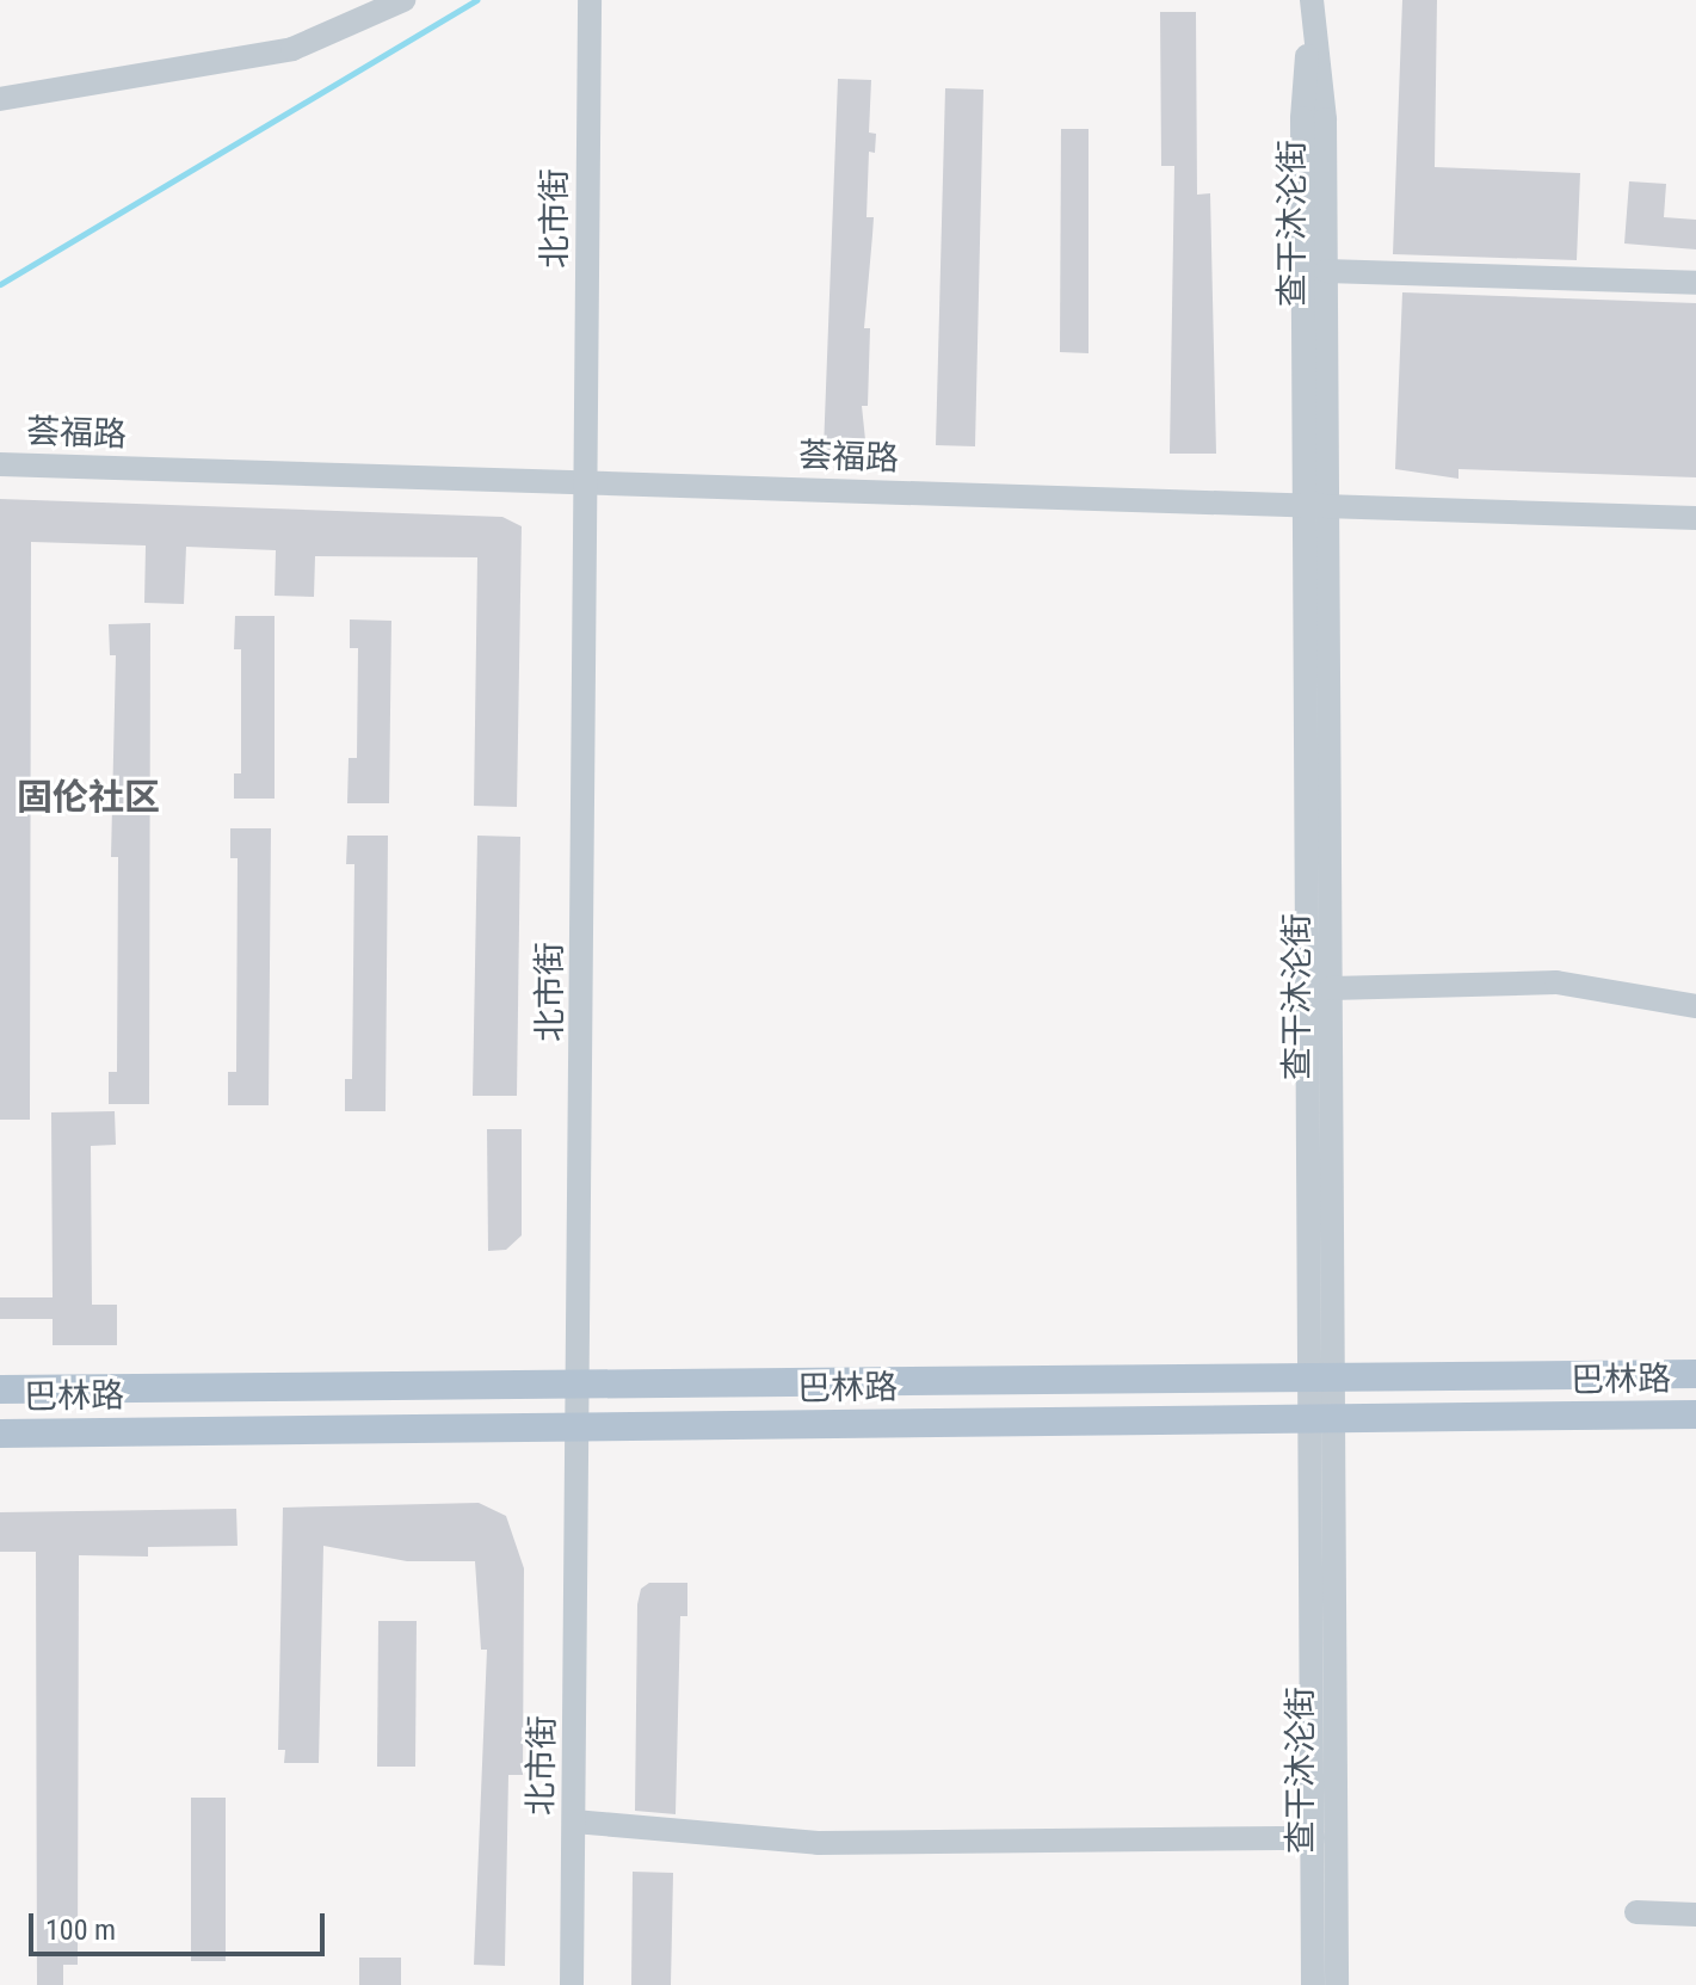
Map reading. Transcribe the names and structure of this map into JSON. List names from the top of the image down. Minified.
{"streets":{"main road":["巴林路"],"street":["北市街","查干沐沦街","荟福路"]},"crossings":[["北市街","荟福路"],["北市街","巴林路"],["查干沐沦街","荟福路"],["查干沐沦街","巴林路"]],"districts":["固伦社区"],"scale_bar":"100 m"}
